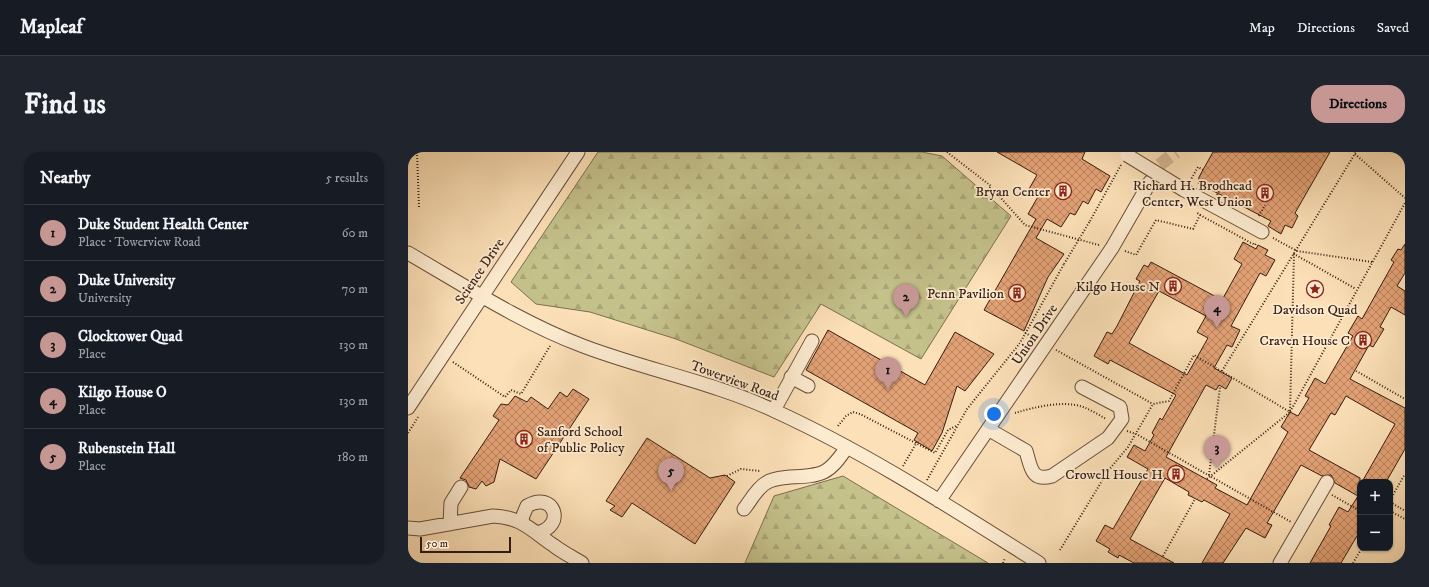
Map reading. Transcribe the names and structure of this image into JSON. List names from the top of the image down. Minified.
{"streets":{"street":["Science Drive","Union Drive","Towerview Road"]},"crossings":[["Science Drive","Towerview Road"],["Union Drive","Towerview Road"]],"places":{"building":["Bryan Center","Richard H. Brodhead Center, West Union","Kilgo House N","Penn Pavilion","Craven House C","Sanford School of Public Policy","Crowell House H"],"place":["Davidson Quad"]},"scale_bar":"50 m","page":{"header":"Mapleaf","nav":["Map","Directions","Saved"],"buttons":"Directions","title":"Find us","heading":["Nearby","5 results"],"list":[{"mark":"1","name":"Duke Student Health Center","note":"Place · Towerview Road","value":"60 m"},{"mark":"2","name":"Duke University","note":"University","value":"70 m"},{"mark":"3","name":"Clocktower Quad","note":"Place","value":"130 m"},{"mark":"4","name":"Kilgo House O","note":"Place","value":"130 m"},{"mark":"5","name":"Rubenstein Hall","note":"Place","value":"180 m"}],"pins":["2","4","1","3","5"],"map_buttons":["+","−"],"scale":"50 m"}}
